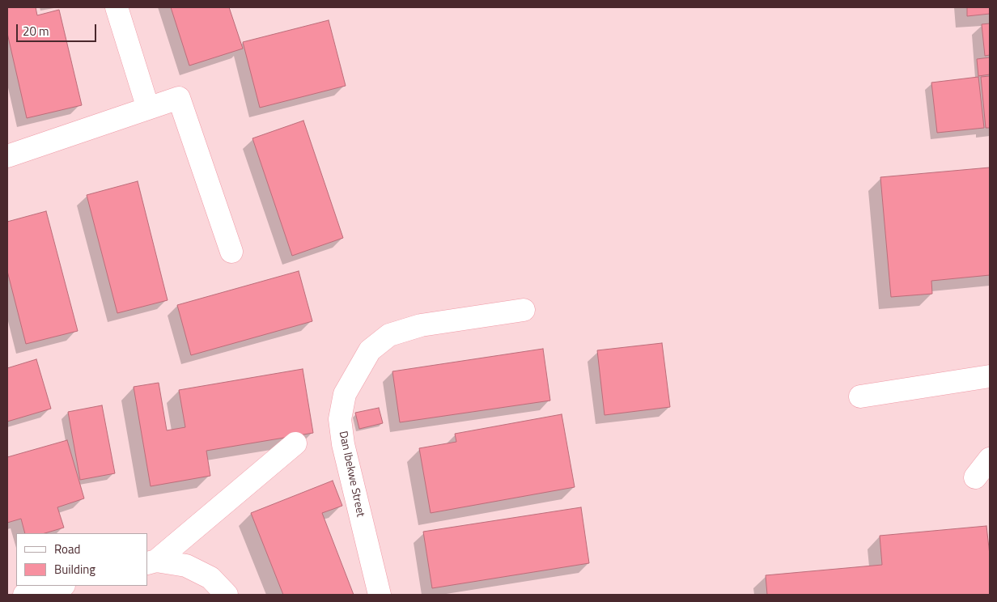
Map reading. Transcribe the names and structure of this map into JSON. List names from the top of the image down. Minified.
{"streets":{"street":["Dan Ibekwe Street"]},"legend":["Road","Building"],"scale_bar":"20 m"}
